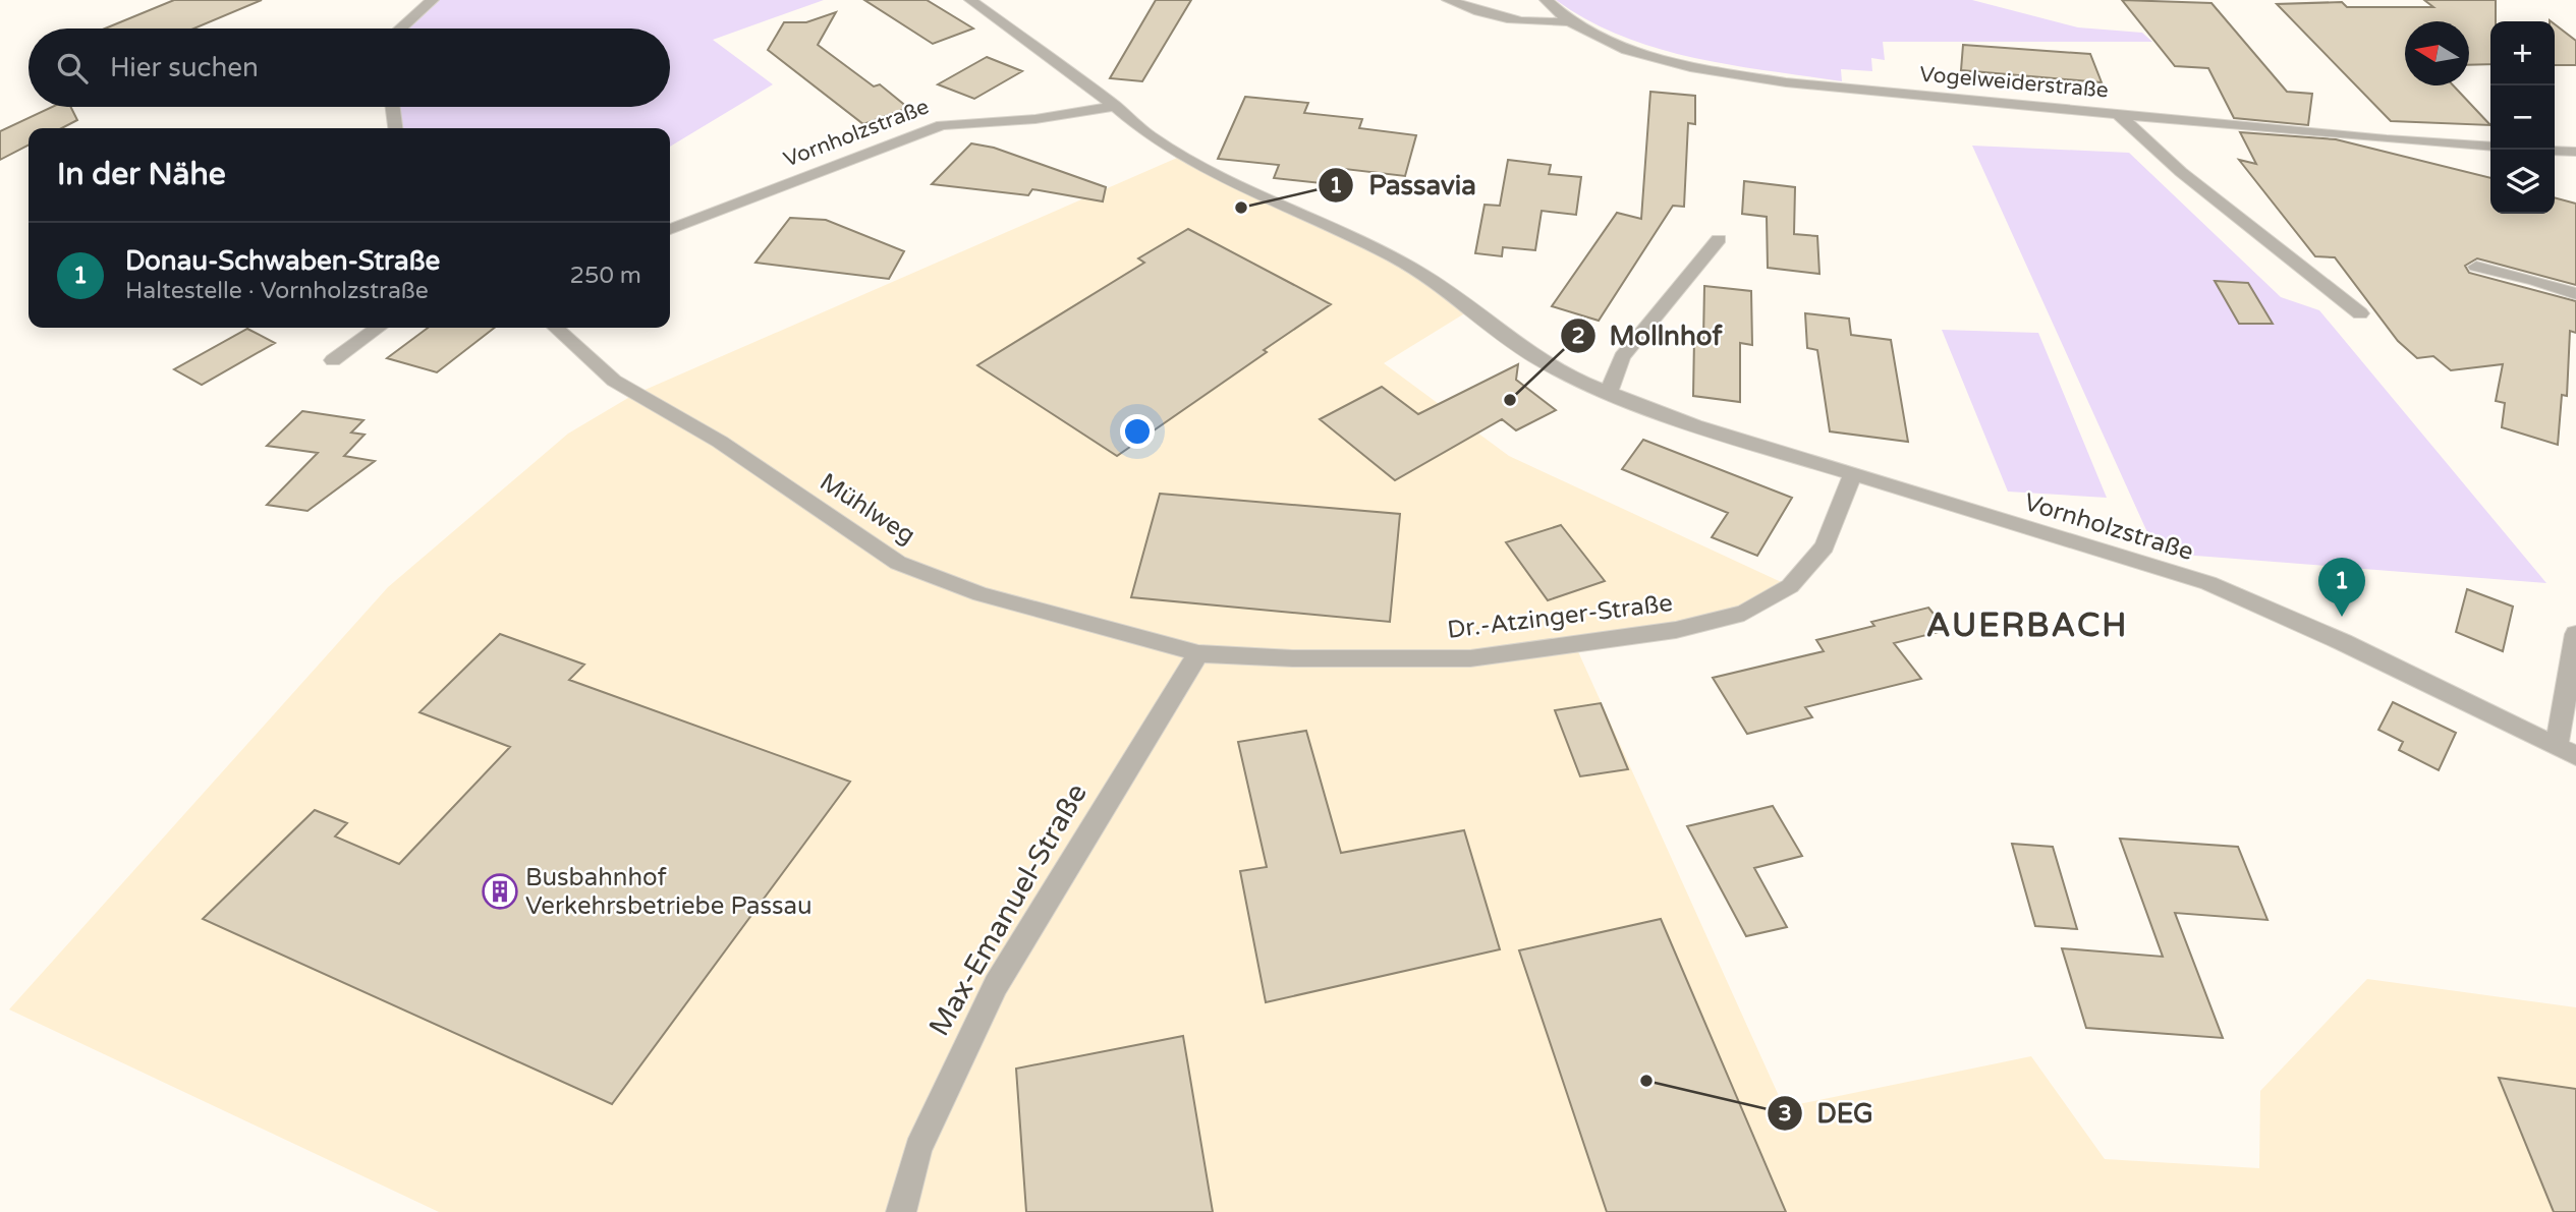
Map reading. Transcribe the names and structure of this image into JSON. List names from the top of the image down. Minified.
{"streets":{"street":["Vogelweiderstraße","Vornholzstraße","Mühlweg","Dr.-Atzinger-Straße","Max-Emanuel-Straße"]},"crossings":[["Vornholzstraße","Dr.-Atzinger-Straße"],["Mühlweg","Dr.-Atzinger-Straße"],["Mühlweg","Max-Emanuel-Straße"],["Dr.-Atzinger-Straße","Max-Emanuel-Straße"]],"districts":["AUERBACH"],"places":{"other":["Passavia","Mollnhof","DEG"],"building":["Busbahnhof Verkehrsbetriebe Passau"]},"north":"left","page":{"map_buttons":["+","−"],"search":"Hier suchen","heading":"In der Nähe","list":[{"mark":"1","name":"Donau-Schwaben-Straße","note":"Haltestelle · Vornholzstraße","value":"250 m"}],"pins":"1"}}
